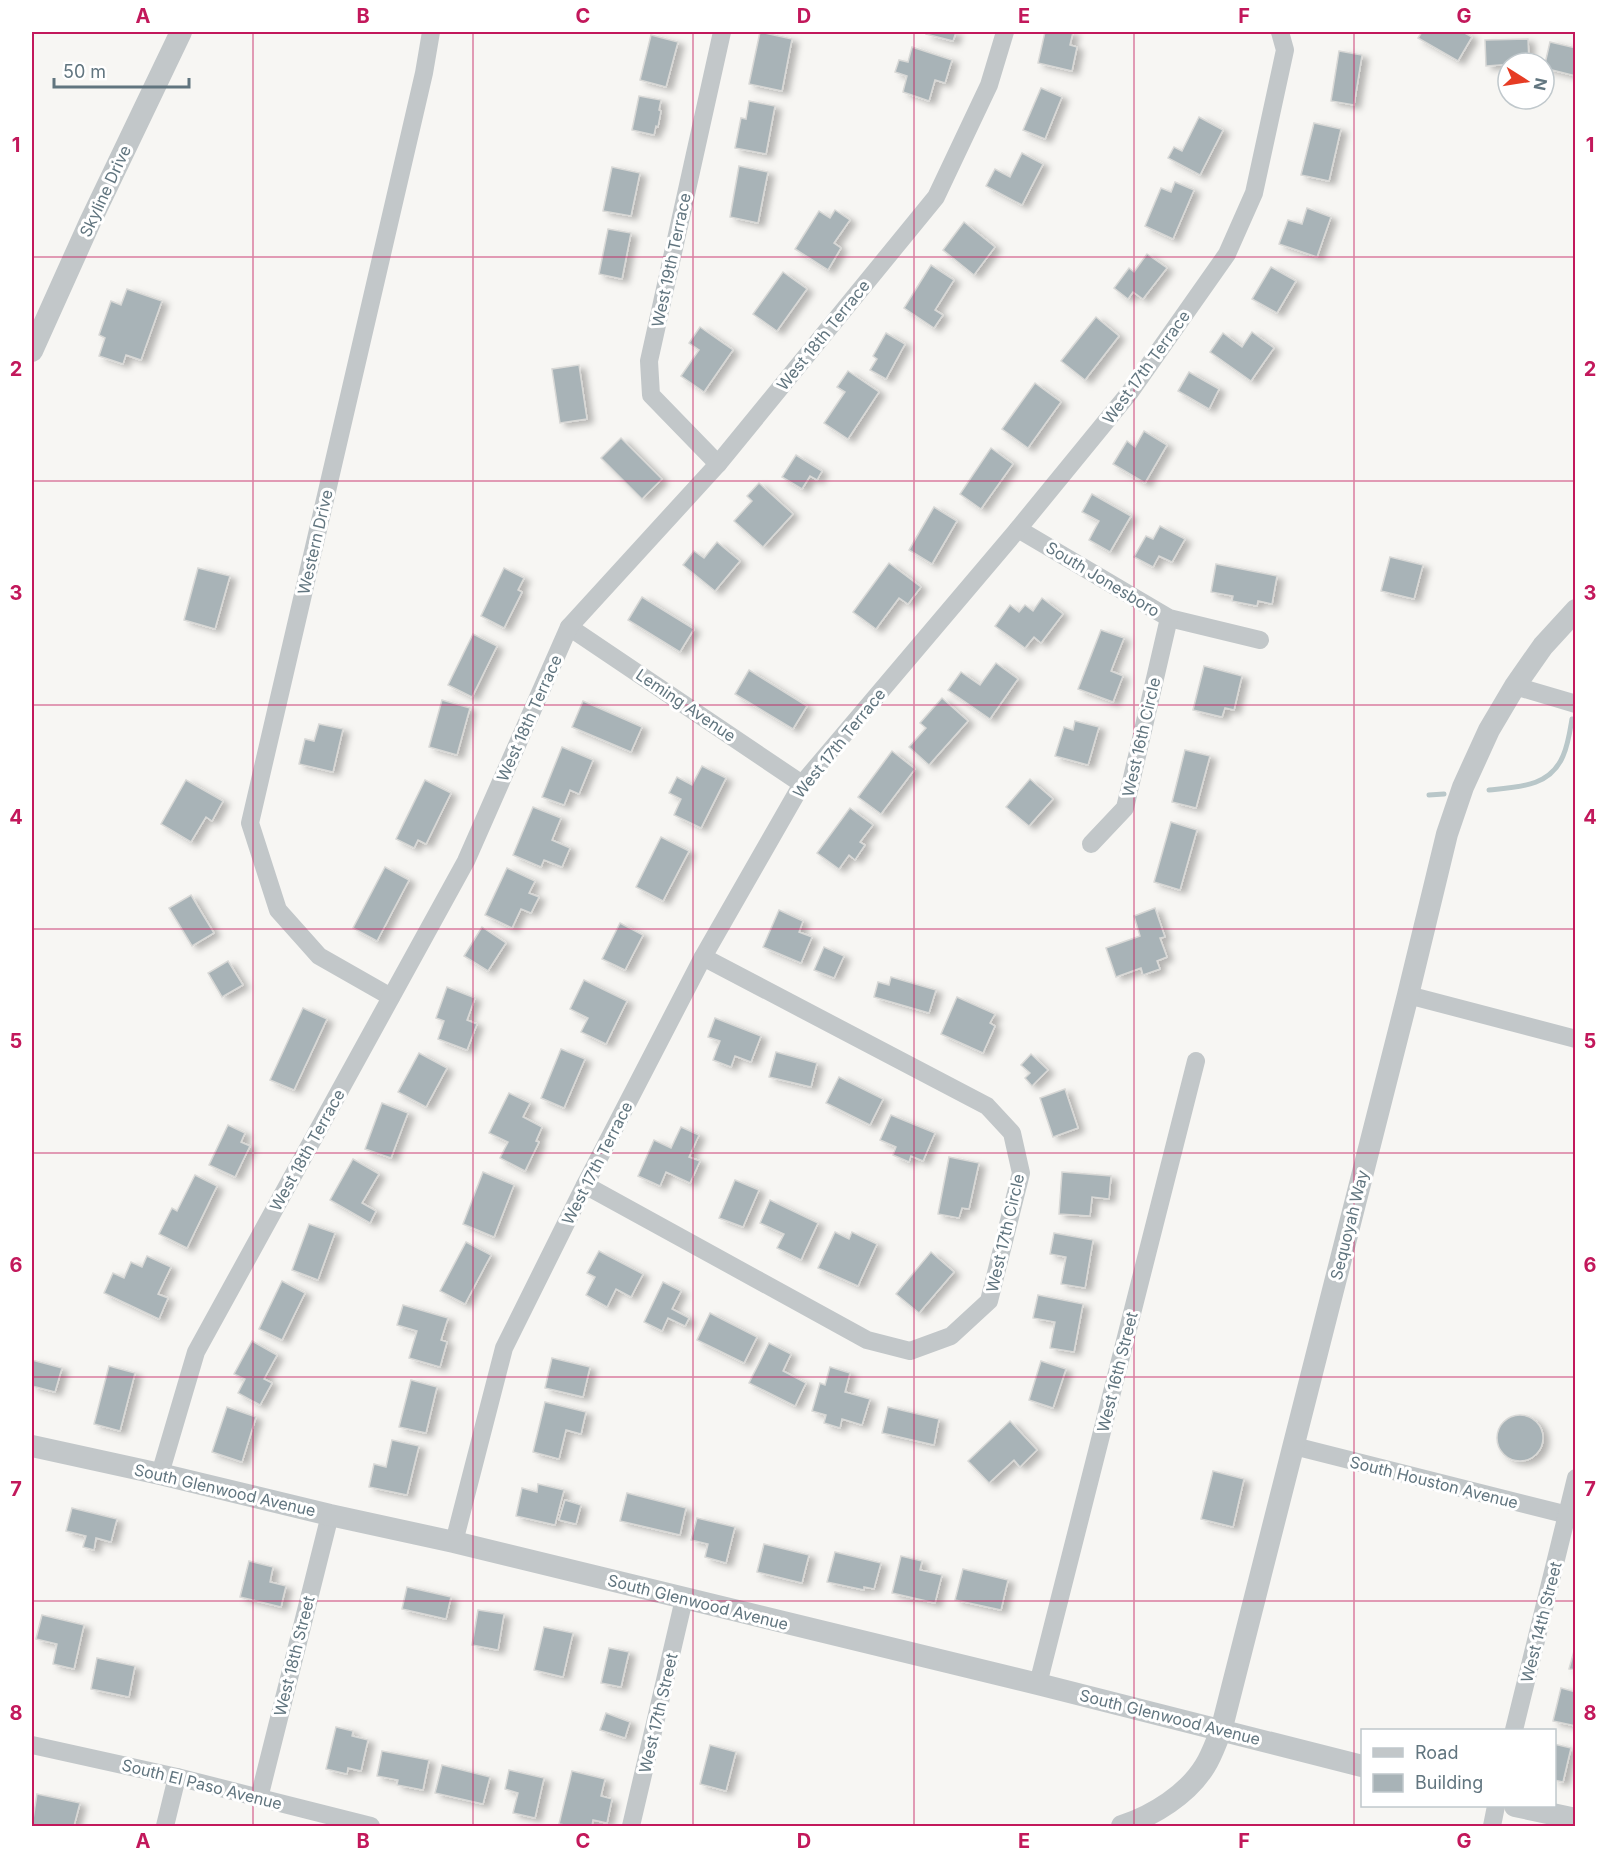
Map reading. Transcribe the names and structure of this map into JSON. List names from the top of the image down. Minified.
{"streets":{"street":["Skyline Drive","West 19th Terrace","West 18th Terrace","West 17th Terrace","Western Drive","South Jonesboro","Leming Avenue","West 16th Circle","Sequoyah Way","West 17th Circle","West 16th Street","South Houston Avenue","South Glenwood Avenue","West 14th Street","West 18th Street","West 17th Street","South El Paso Avenue"]},"crossings":[["West 19th Terrace","West 18th Terrace"],["West 18th Terrace","Western Drive"],["West 18th Terrace","Leming Avenue"],["West 18th Terrace","South Glenwood Avenue"],["West 17th Terrace","South Jonesboro"],["West 17th Terrace","Leming Avenue"],["West 17th Terrace","West 17th Circle"],["West 17th Terrace","South Glenwood Avenue"],["South Jonesboro","West 16th Circle"],["Sequoyah Way","South Houston Avenue"],["Sequoyah Way","South Glenwood Avenue"],["West 16th Street","South Glenwood Avenue"],["South Houston Avenue","West 14th Street"],["South Glenwood Avenue","West 18th Street"],["South Glenwood Avenue","West 17th Street"],["West 18th Street","South El Paso Avenue"]],"legend":["Road","Building"],"scale_bar":"50 m","north":"right","grid":{"columns":["A","B","C","D","E","F","G"],"rows":["1","2","3","4","5","6","7","8"]}}
